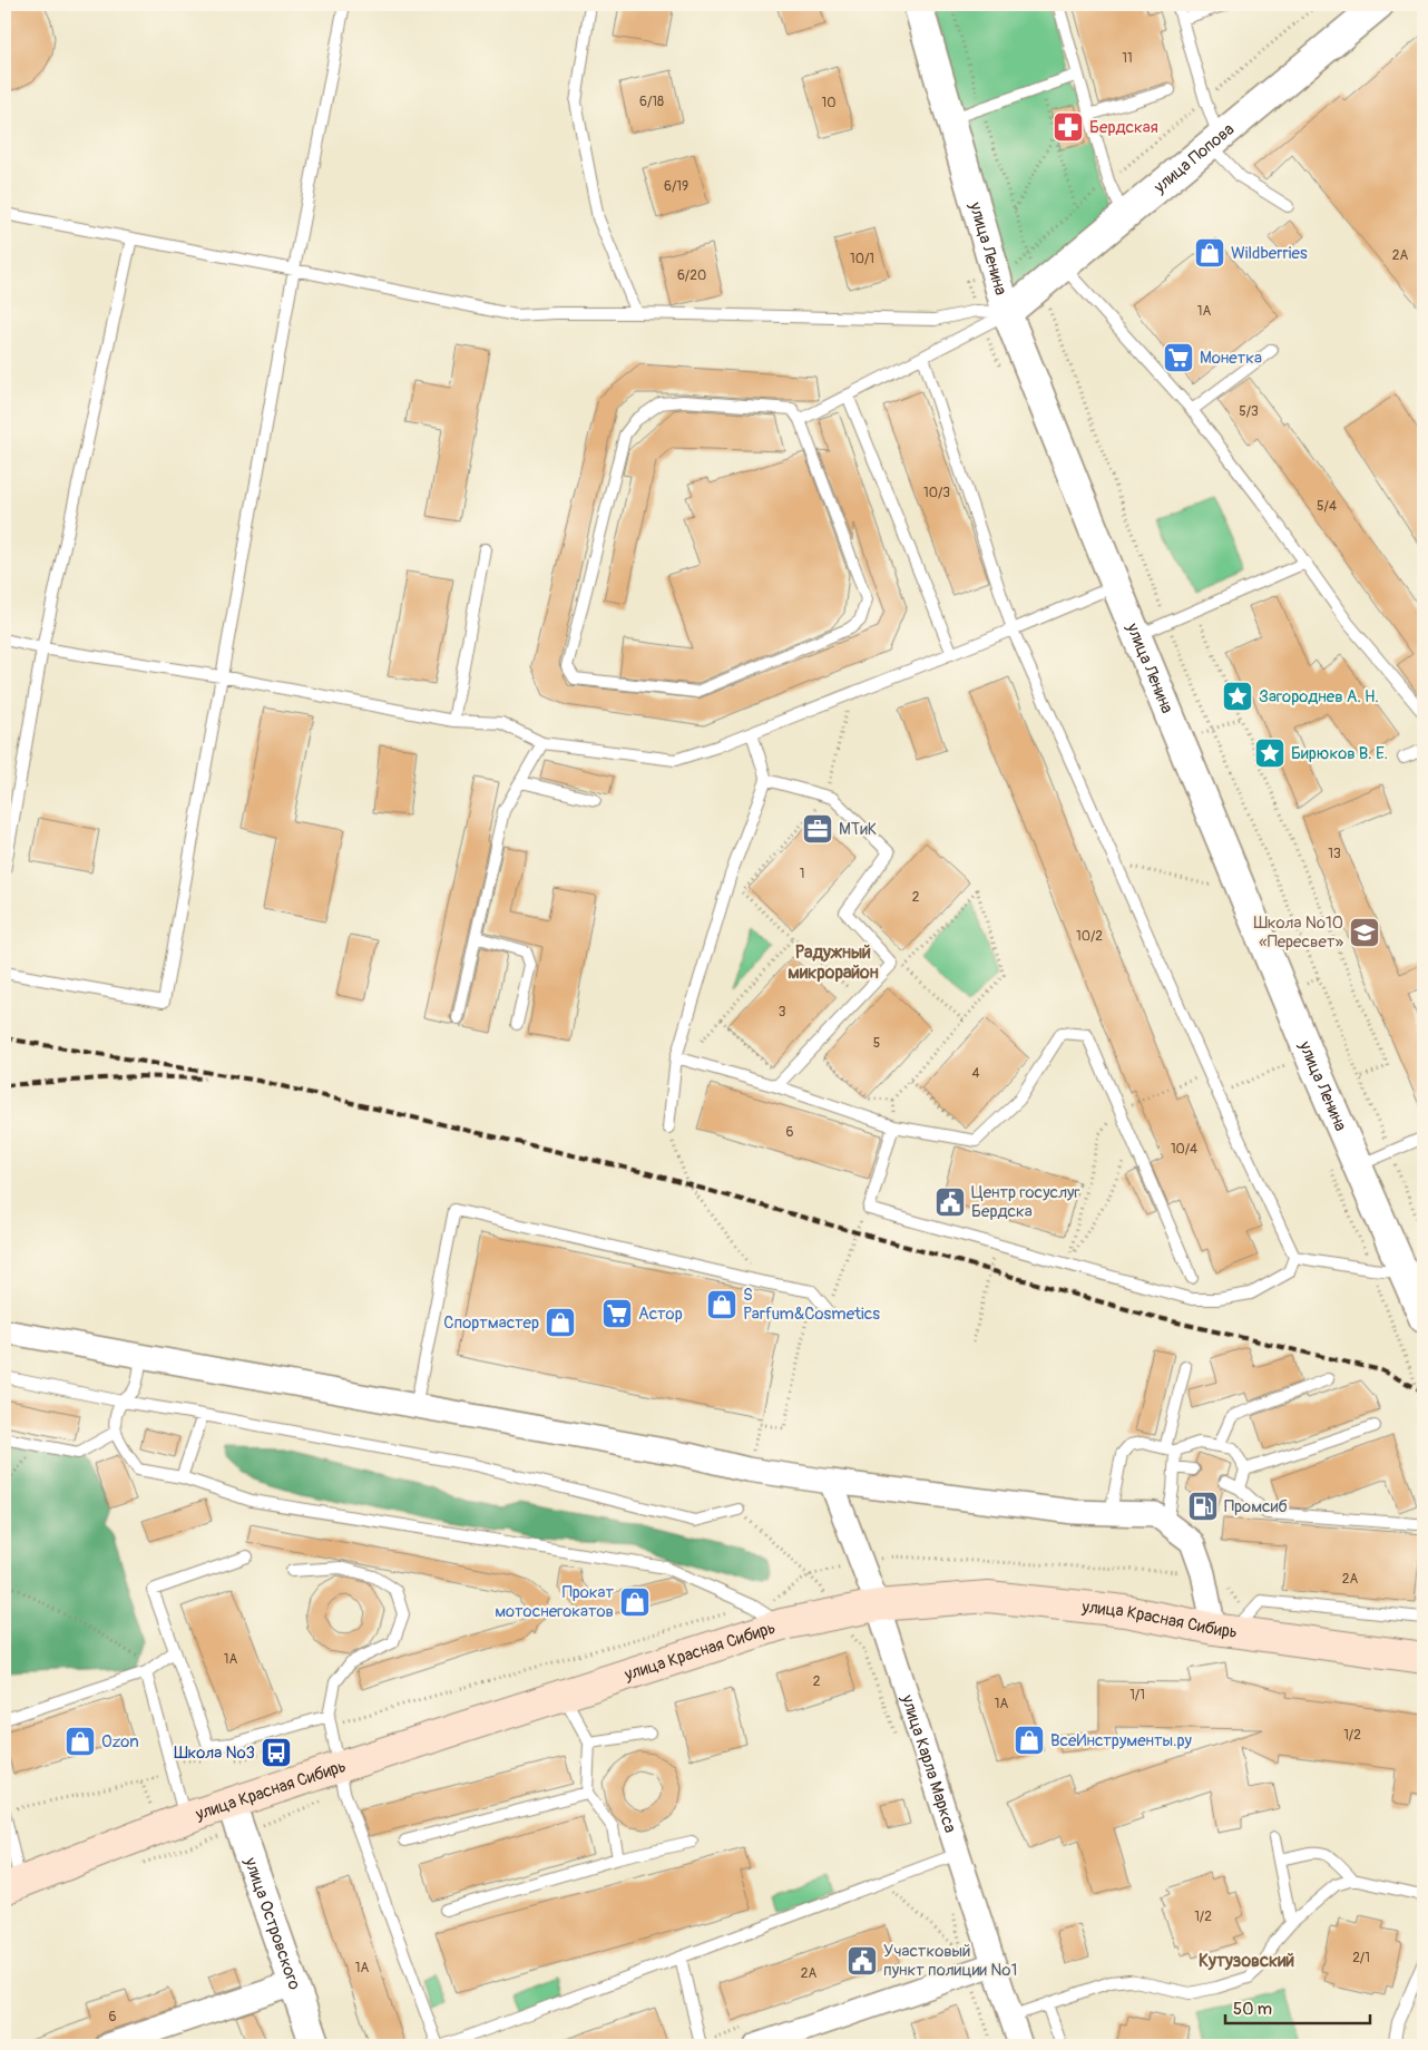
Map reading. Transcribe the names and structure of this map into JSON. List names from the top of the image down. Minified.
{"streets":{"main road":["улица Красная Сибирь"],"street":["улица Попова","улица Ленина","улица Карла Маркса","улица Островского"]},"crossings":[["улица Попова","улица Ленина"],["улица Красная Сибирь","улица Карла Маркса"],["улица Красная Сибирь","улица Островского"]],"districts":["Радужный микрорайон","Кутузовский"],"places":{"pharmacy":["Бердская"],"shop":["Wildberries","S Parfum&Cosmetics","Спортмастер","Прокат мотоснегокатов","ВсеИнструменты.ру","Ozon"],"supermarket":["Монетка","Астор"],"place":["Загороднев А. Н.","Бирюков В. Е."],"office":["МТиК"],"school or university":["Школа №10 «Пересвет»"],"public building":["Центр госуслуг Бердска","Участковый пункт полиции №1"],"fuel station":["Промсиб"],"bus stop":["Школа №3"]},"house_numbers":["11","6/18","10","6/19","2А","10/1","6/20","1А","5/3","10/3","5/4","13","1","2","10/2","3","5","4","6","10/4","2А","1А","2","1/1","1А","1/2","1/2","2/1","1А","2А","6"],"scale_bar":"50 m"}
